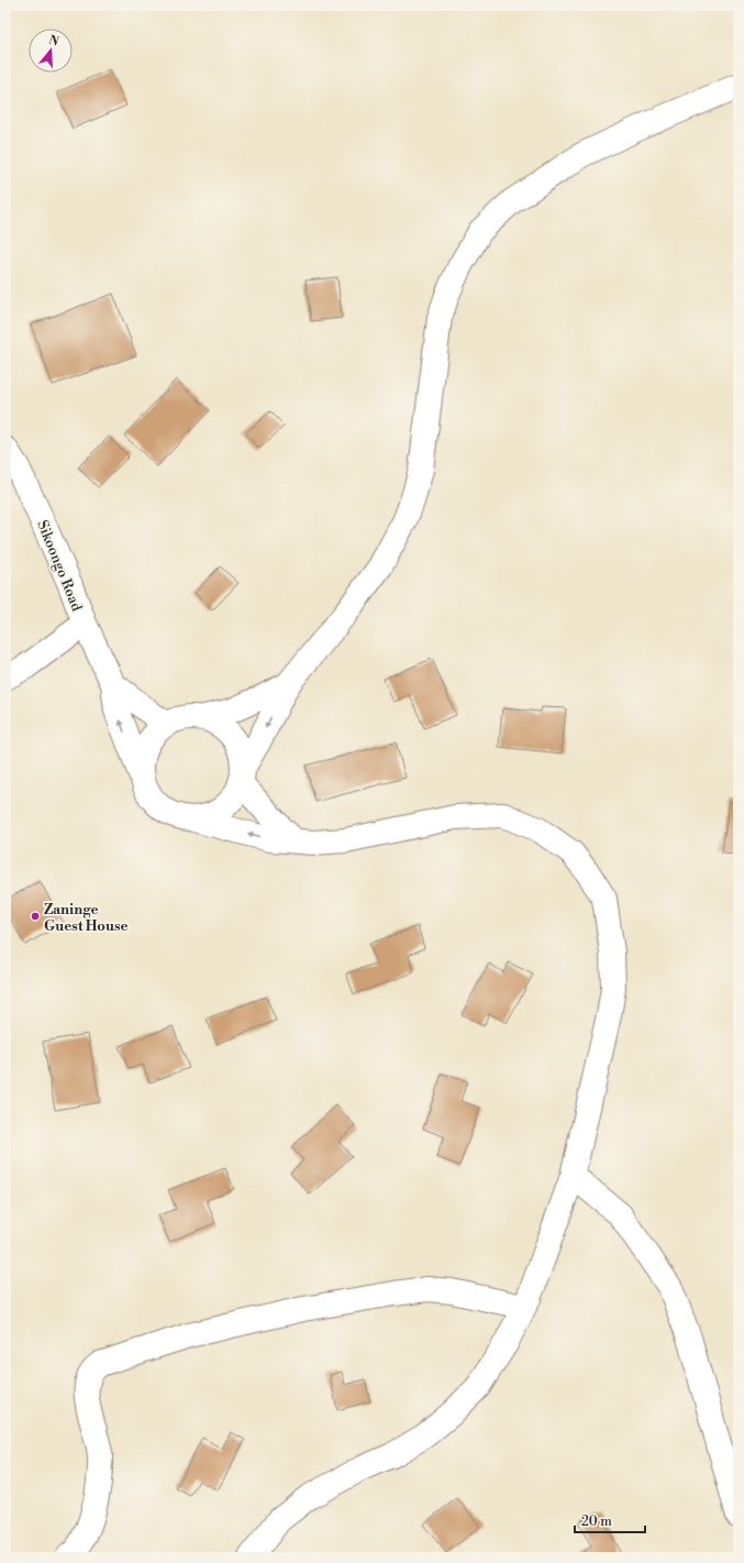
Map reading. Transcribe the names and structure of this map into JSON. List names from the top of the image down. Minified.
{"streets":{"street":["Sikoongo Road"]},"places":["Zaninge Guest House"],"scale_bar":"20 m","north":"top"}
